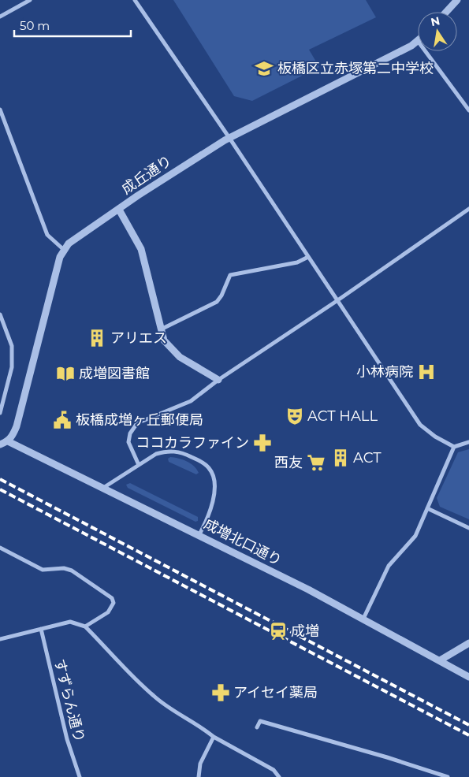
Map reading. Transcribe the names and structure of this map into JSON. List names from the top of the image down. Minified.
{"streets":{"street":["成丘通り","成増北口通り","すずらん通り"]},"places":{"school or university":["板橋区立赤塚第二中学校"],"building":["アリエス","ACT"],"hospital":["小林病院"],"library":["成増図書館"],"theatre":["ACT HALL"],"public building":["板橋成増ヶ丘郵便局"],"pharmacy":["ココカラファイン","アイセイ薬局"],"supermarket":["西友"],"station":["成増"]},"scale_bar":"50 m","north":"top"}
